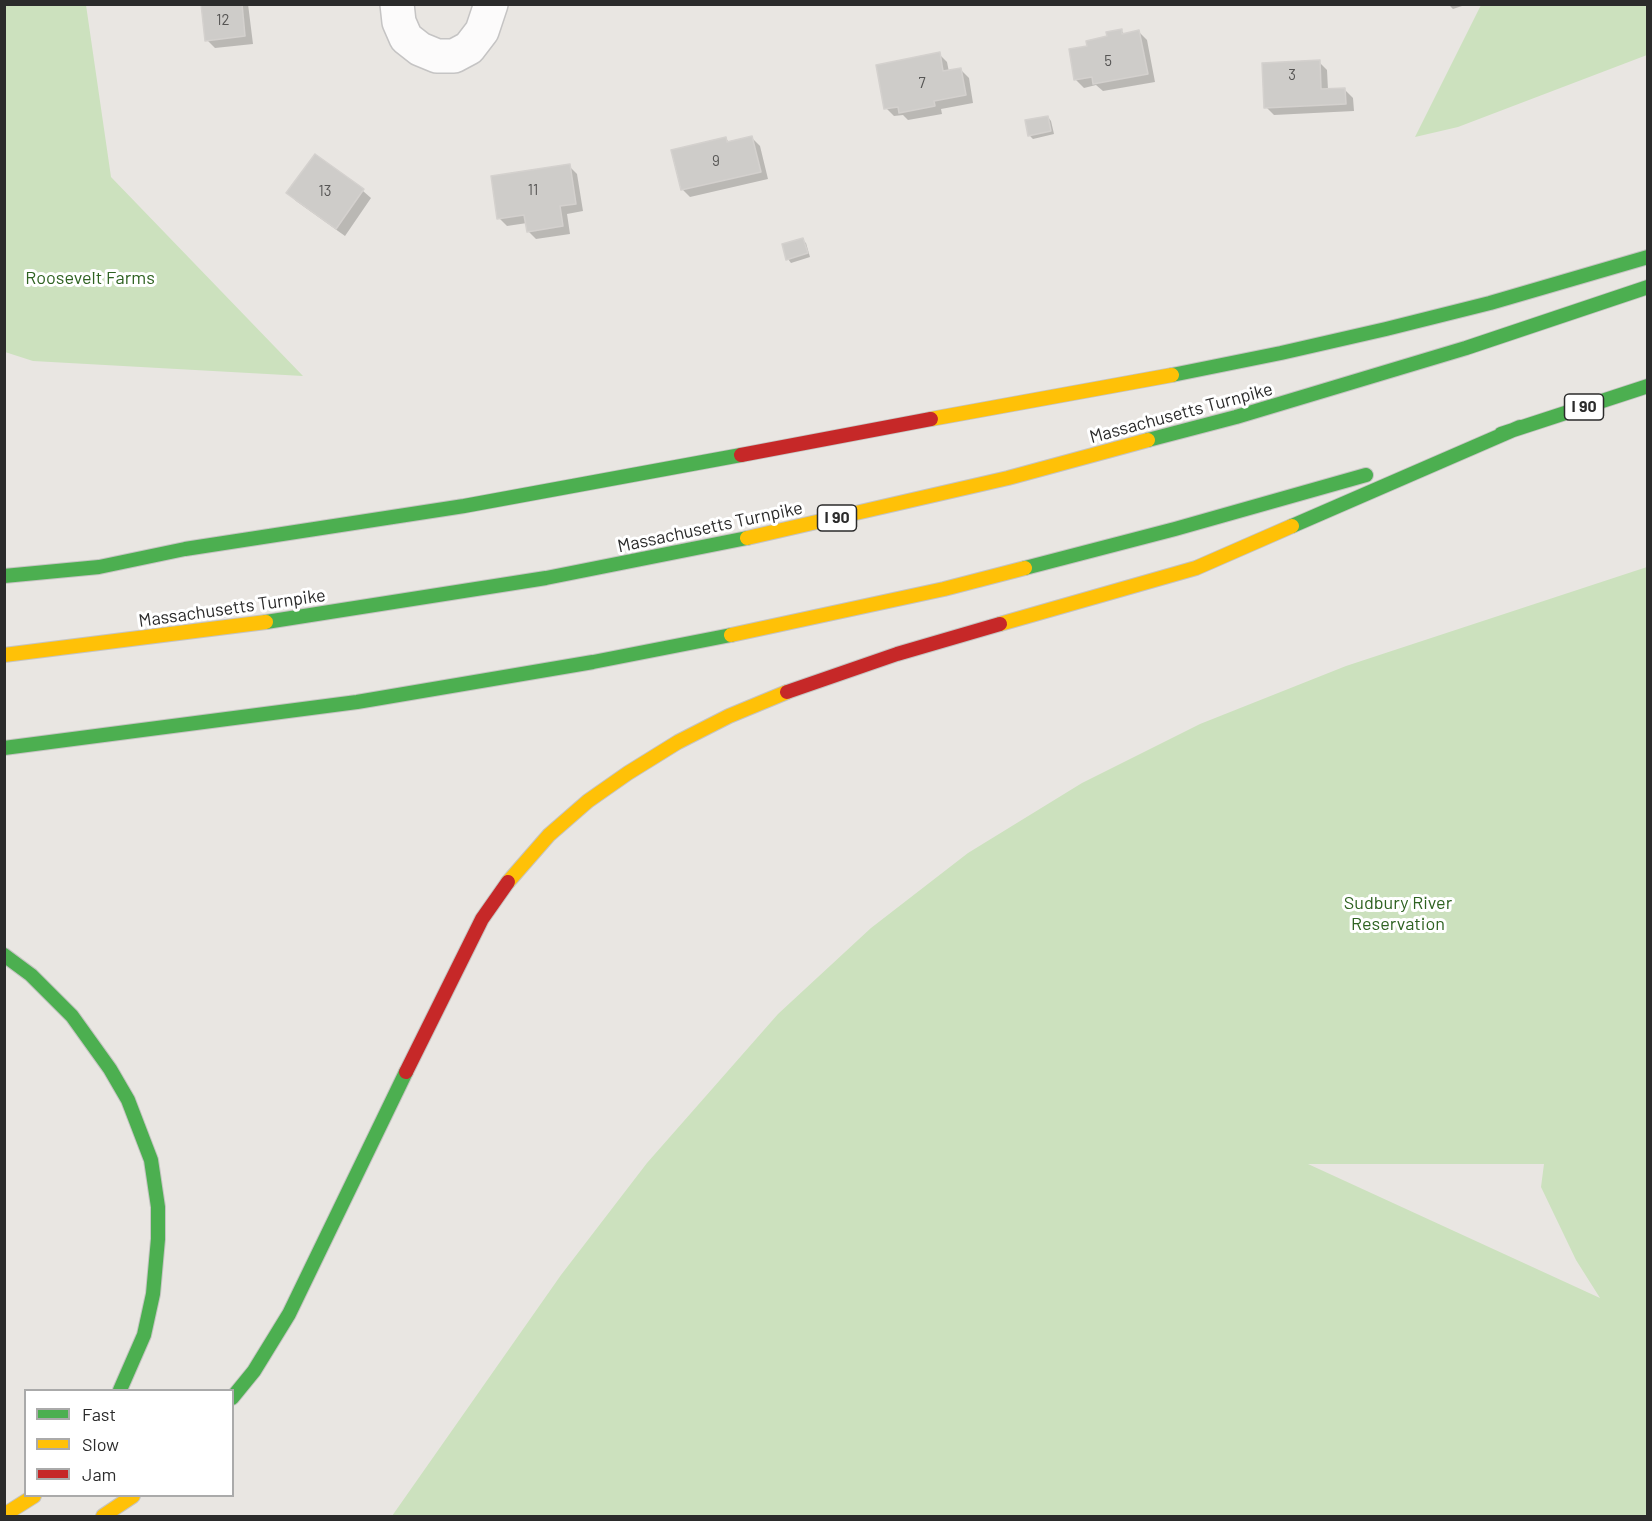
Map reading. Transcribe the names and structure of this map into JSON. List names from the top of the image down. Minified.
{"streets":{"highway":["I 90","Massachusetts Turnpike"]},"parks":["Roosevelt Farms","Sudbury River Reservation"],"house_numbers":["12","5","3","7","9","11","13"],"legend":["Fast","Slow","Jam"]}
